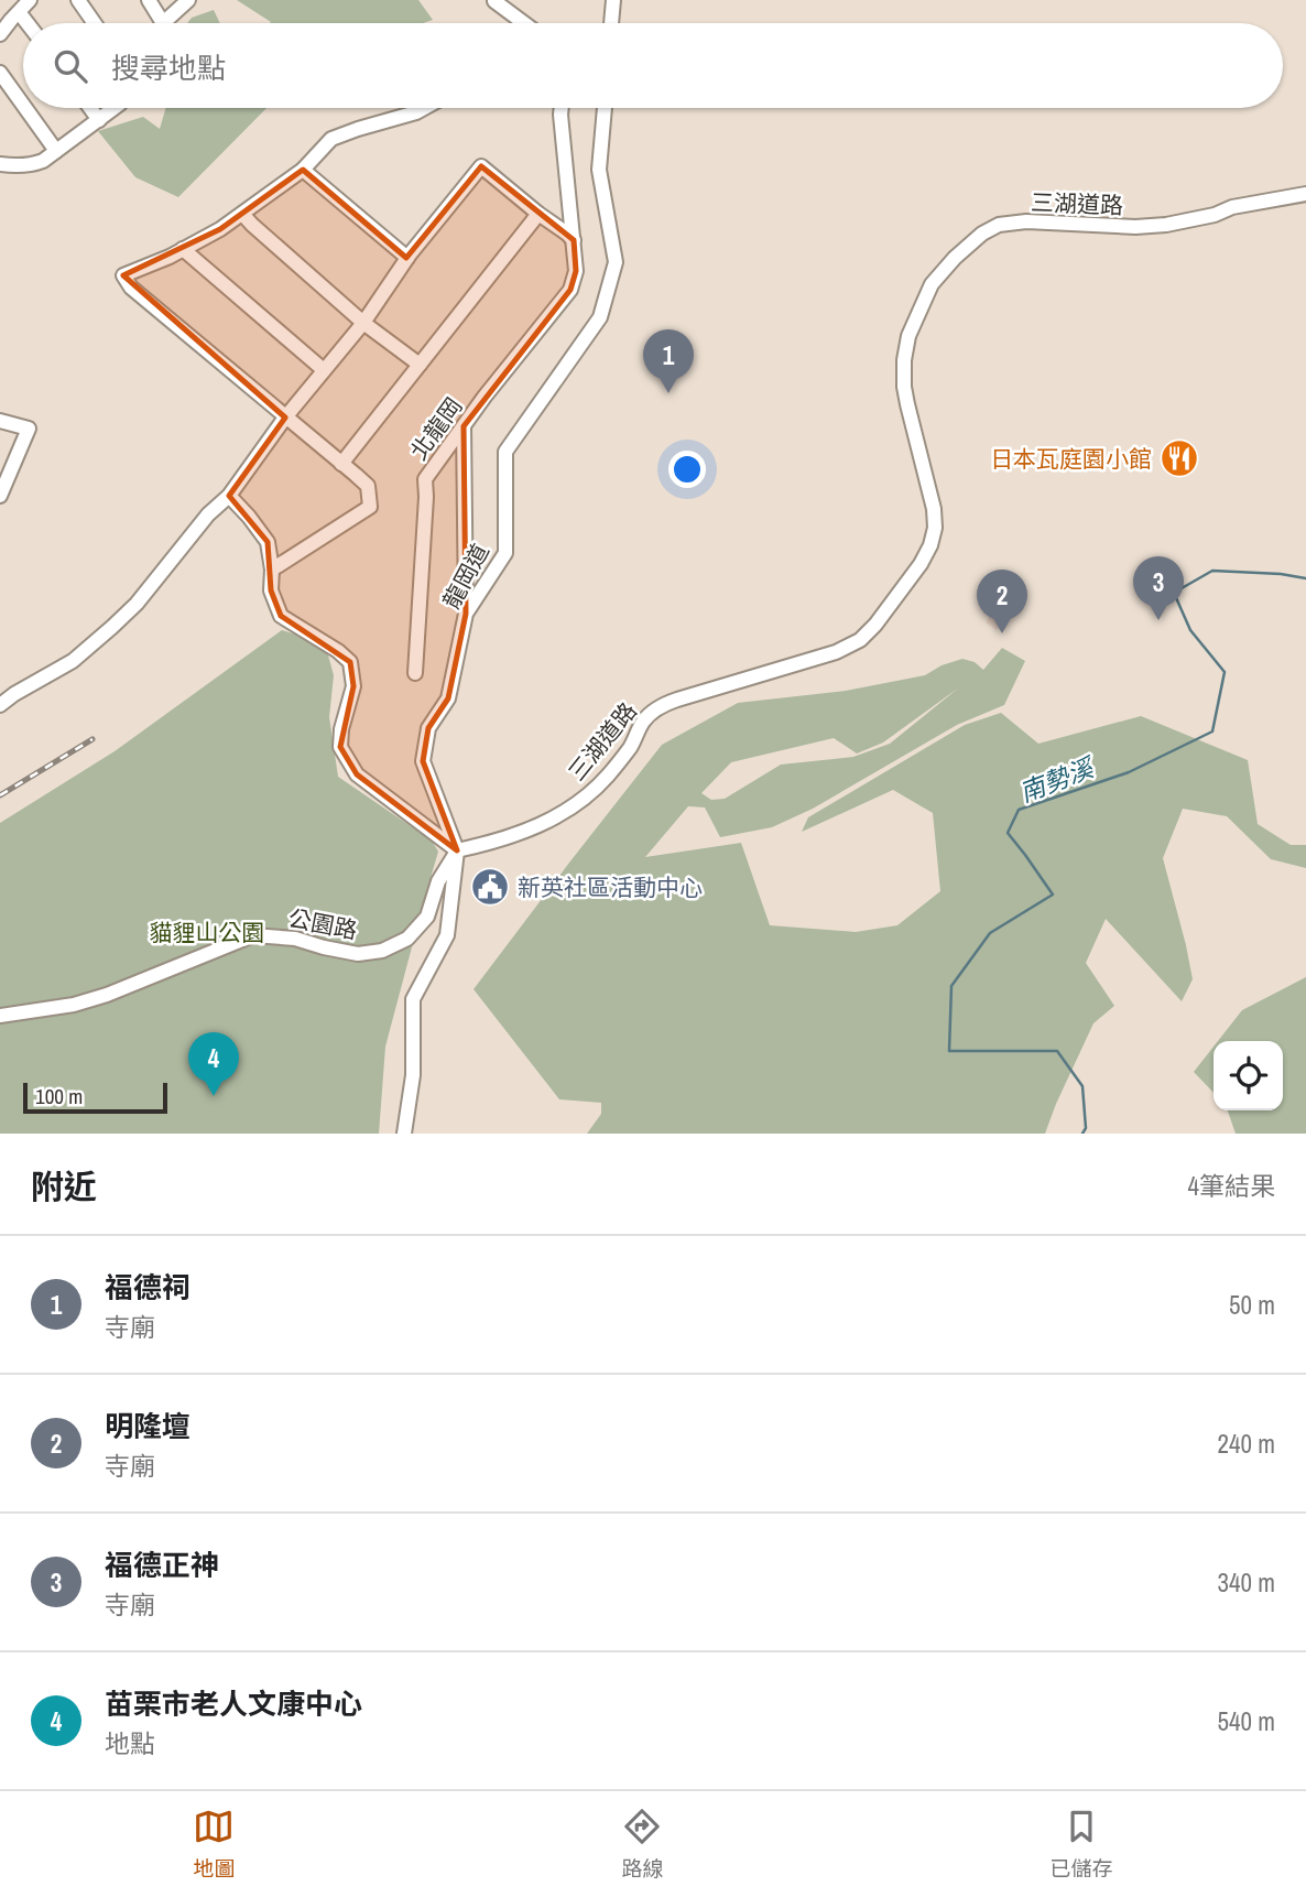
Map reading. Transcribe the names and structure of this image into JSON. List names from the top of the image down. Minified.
{"streets":{"street":["三湖道路","北龍岡","龍岡道","公園路"]},"crossings":[["三湖道路","龍岡道"],["三湖道路","公園路"],["龍岡道","公園路"]],"water":["南勢溪"],"parks":["貓貍山公園"],"places":{"restaurant":["日本瓦庭園小館"],"public building":["新英社區活動中心"]},"scale_bar":"100 m","page":{"search":"搜尋地點","pins":["1","3","2","4"],"scale":"100 m","heading":["附近","4筆結果"],"list":[{"mark":"1","name":"福德祠","note":"寺廟","value":"50 m"},{"mark":"2","name":"明隆壇","note":"寺廟","value":"240 m"},{"mark":"3","name":"福德正神","note":"寺廟","value":"340 m"},{"mark":"4","name":"苗栗市老人文康中心","note":"地點","value":"540 m"}],"nav":["地圖","路線","已儲存"]}}
